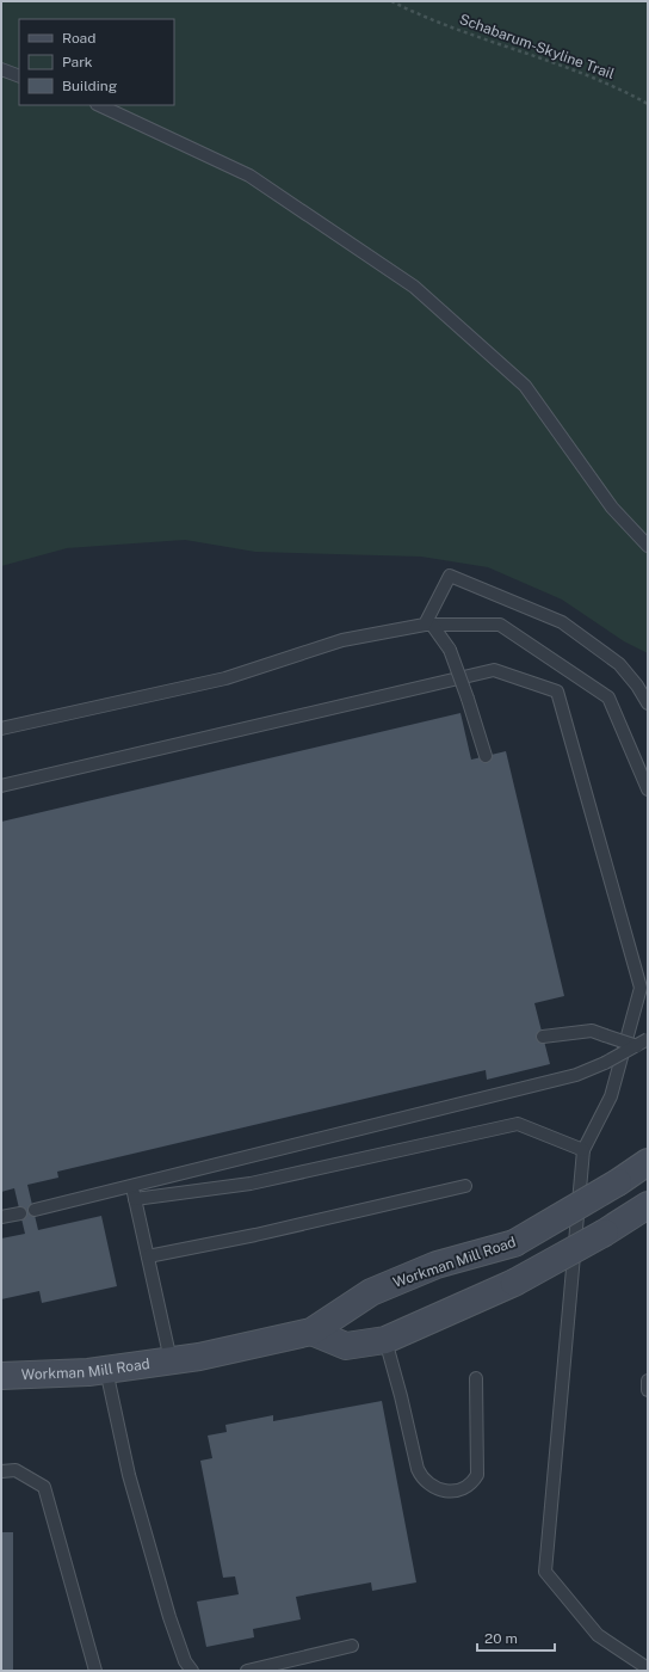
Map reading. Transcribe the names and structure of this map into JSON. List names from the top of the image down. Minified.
{"streets":{"street":["Workman Mill Road"],"path":["Schabarum-Skyline Trail"]},"legend":["Road","Park","Building"],"scale_bar":"20 m"}
